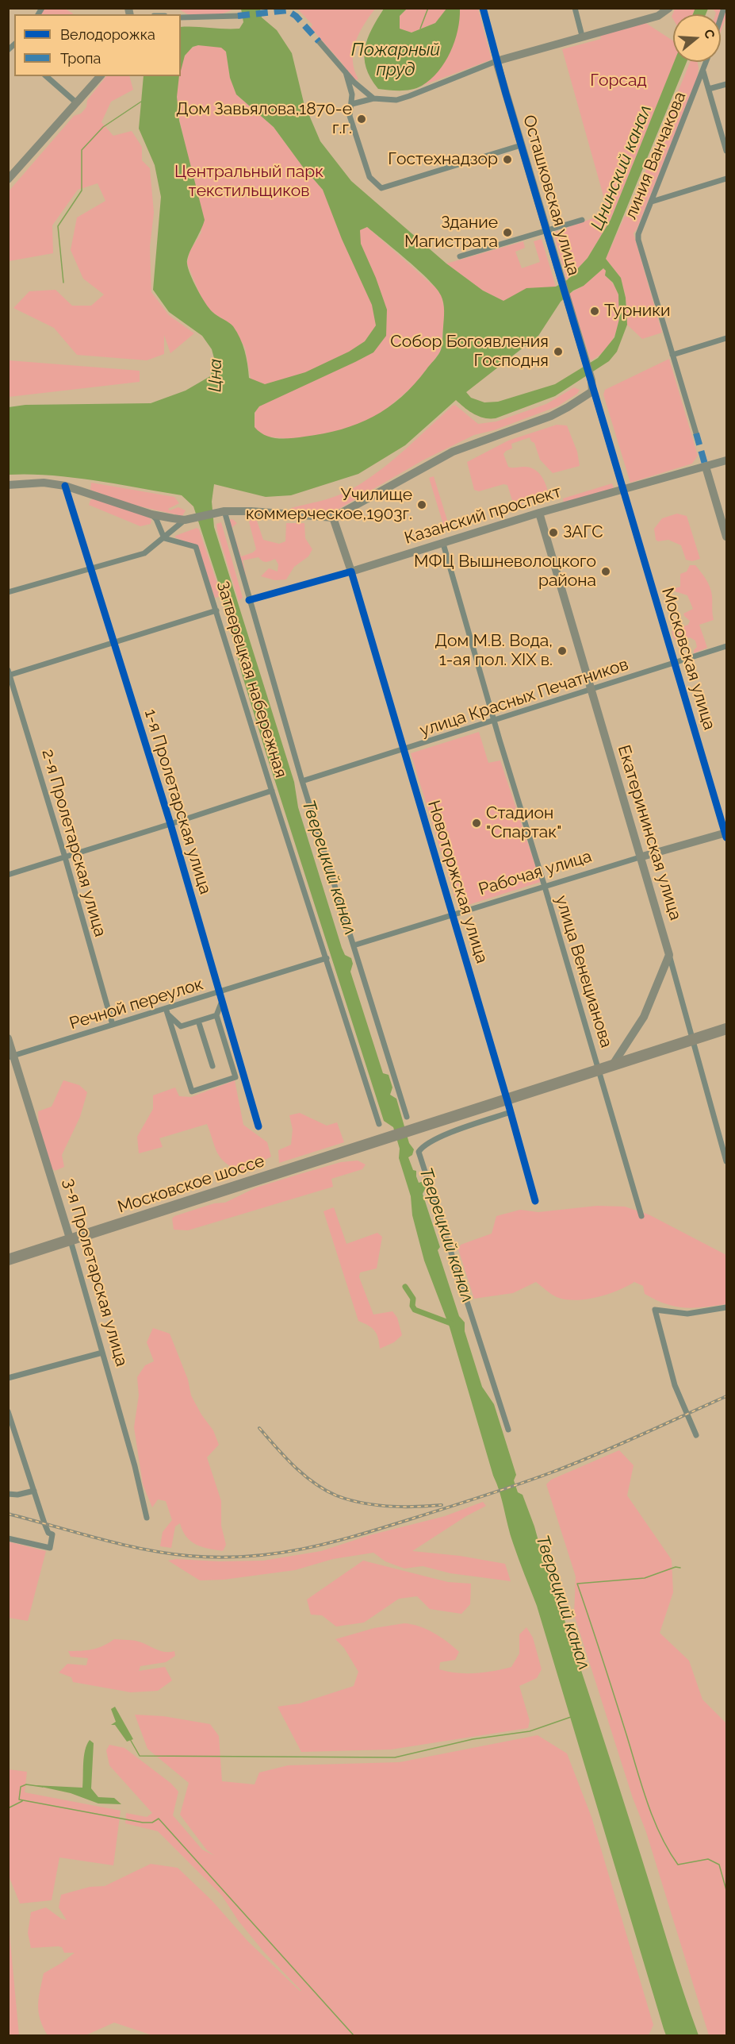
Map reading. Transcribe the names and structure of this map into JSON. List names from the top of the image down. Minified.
{"streets":{"highway":["Московское шоссе"],"street":["линия Ванчакова","Осташковская улица","Казанский проспект","Московская улица","Затверецкая набережная","улица Красных Печатников","1-я Пролетарская улица","Екатерининская улица","2-я Пролетарская улица","Рабочая улица","Новоторжская улица","улица Венецианова","Речной переулок","3-я Пролетарская улица"]},"crossings":[["Осташковская улица","Московская улица"],["Казанский проспект","Московская улица"],["Казанский проспект","Екатерининская улица"],["Казанский проспект","Новоторжская улица"],["Казанский проспект","улица Венецианова"],["Московская улица","улица Красных Печатников"],["Московская улица","Рабочая улица"],["Затверецкая набережная","Речной переулок"],["улица Красных Печатников","Екатерининская улица"],["улица Красных Печатников","Новоторжская улица"],["улица Красных Печатников","улица Венецианова"],["1-я Пролетарская улица","Речной переулок"],["Екатерининская улица","Рабочая улица"],["Екатерининская улица","Московское шоссе"],["2-я Пролетарская улица","Речной переулок"],["Рабочая улица","Новоторжская улица"],["Рабочая улица","улица Венецианова"],["Новоторжская улица","Московское шоссе"],["улица Венецианова","Московское шоссе"],["Речной переулок","3-я Пролетарская улица"],["Московское шоссе","3-я Пролетарская улица"]],"water":["Пожарный пруд","Цнинский канал","Цна","Тверецкий канал"],"parks":["Горсад","Центральный парк текстильщиков"],"places":["Дом Завьялова,1870-е г.г.","Гостехнадзор","Здание Магистрата","Турники","Собор Богоявления Господня","Училище коммерческое,1903г.","ЗАГС","МФЦ Вышневолоцкого района","Дом М.В. Вода, 1-ая пол. XIX в.","Стадион \"Спартак\""],"legend":["Велодорожка","Тропа"],"north":"right"}
